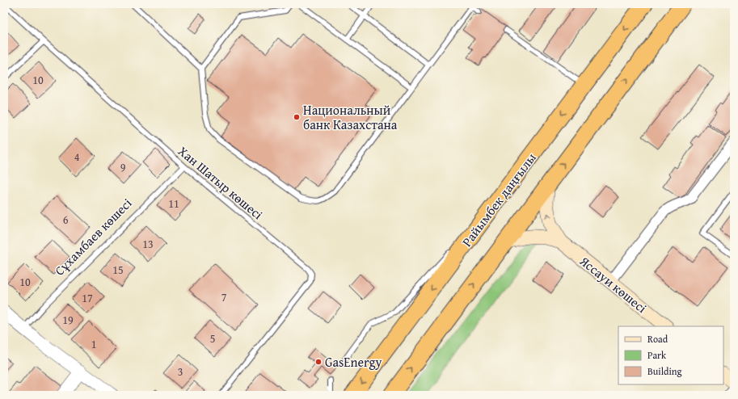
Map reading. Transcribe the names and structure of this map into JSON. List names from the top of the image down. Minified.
{"streets":{"highway":["Райымбек даңғылы"],"main road":["Яссауи көшесі"],"lane":["Хан Шатыр көшесі","Сұхамбаев көшесі"]},"crossings":[["Хан Шатыр көшесі","Сұхамбаев көшесі"]],"places":["Национальный банк Казахстана","GasEnergy"],"house_numbers":["10","4","9","11","6","13","15","10","7","17","19","5","1","3"],"legend":["Road","Park","Building"]}
